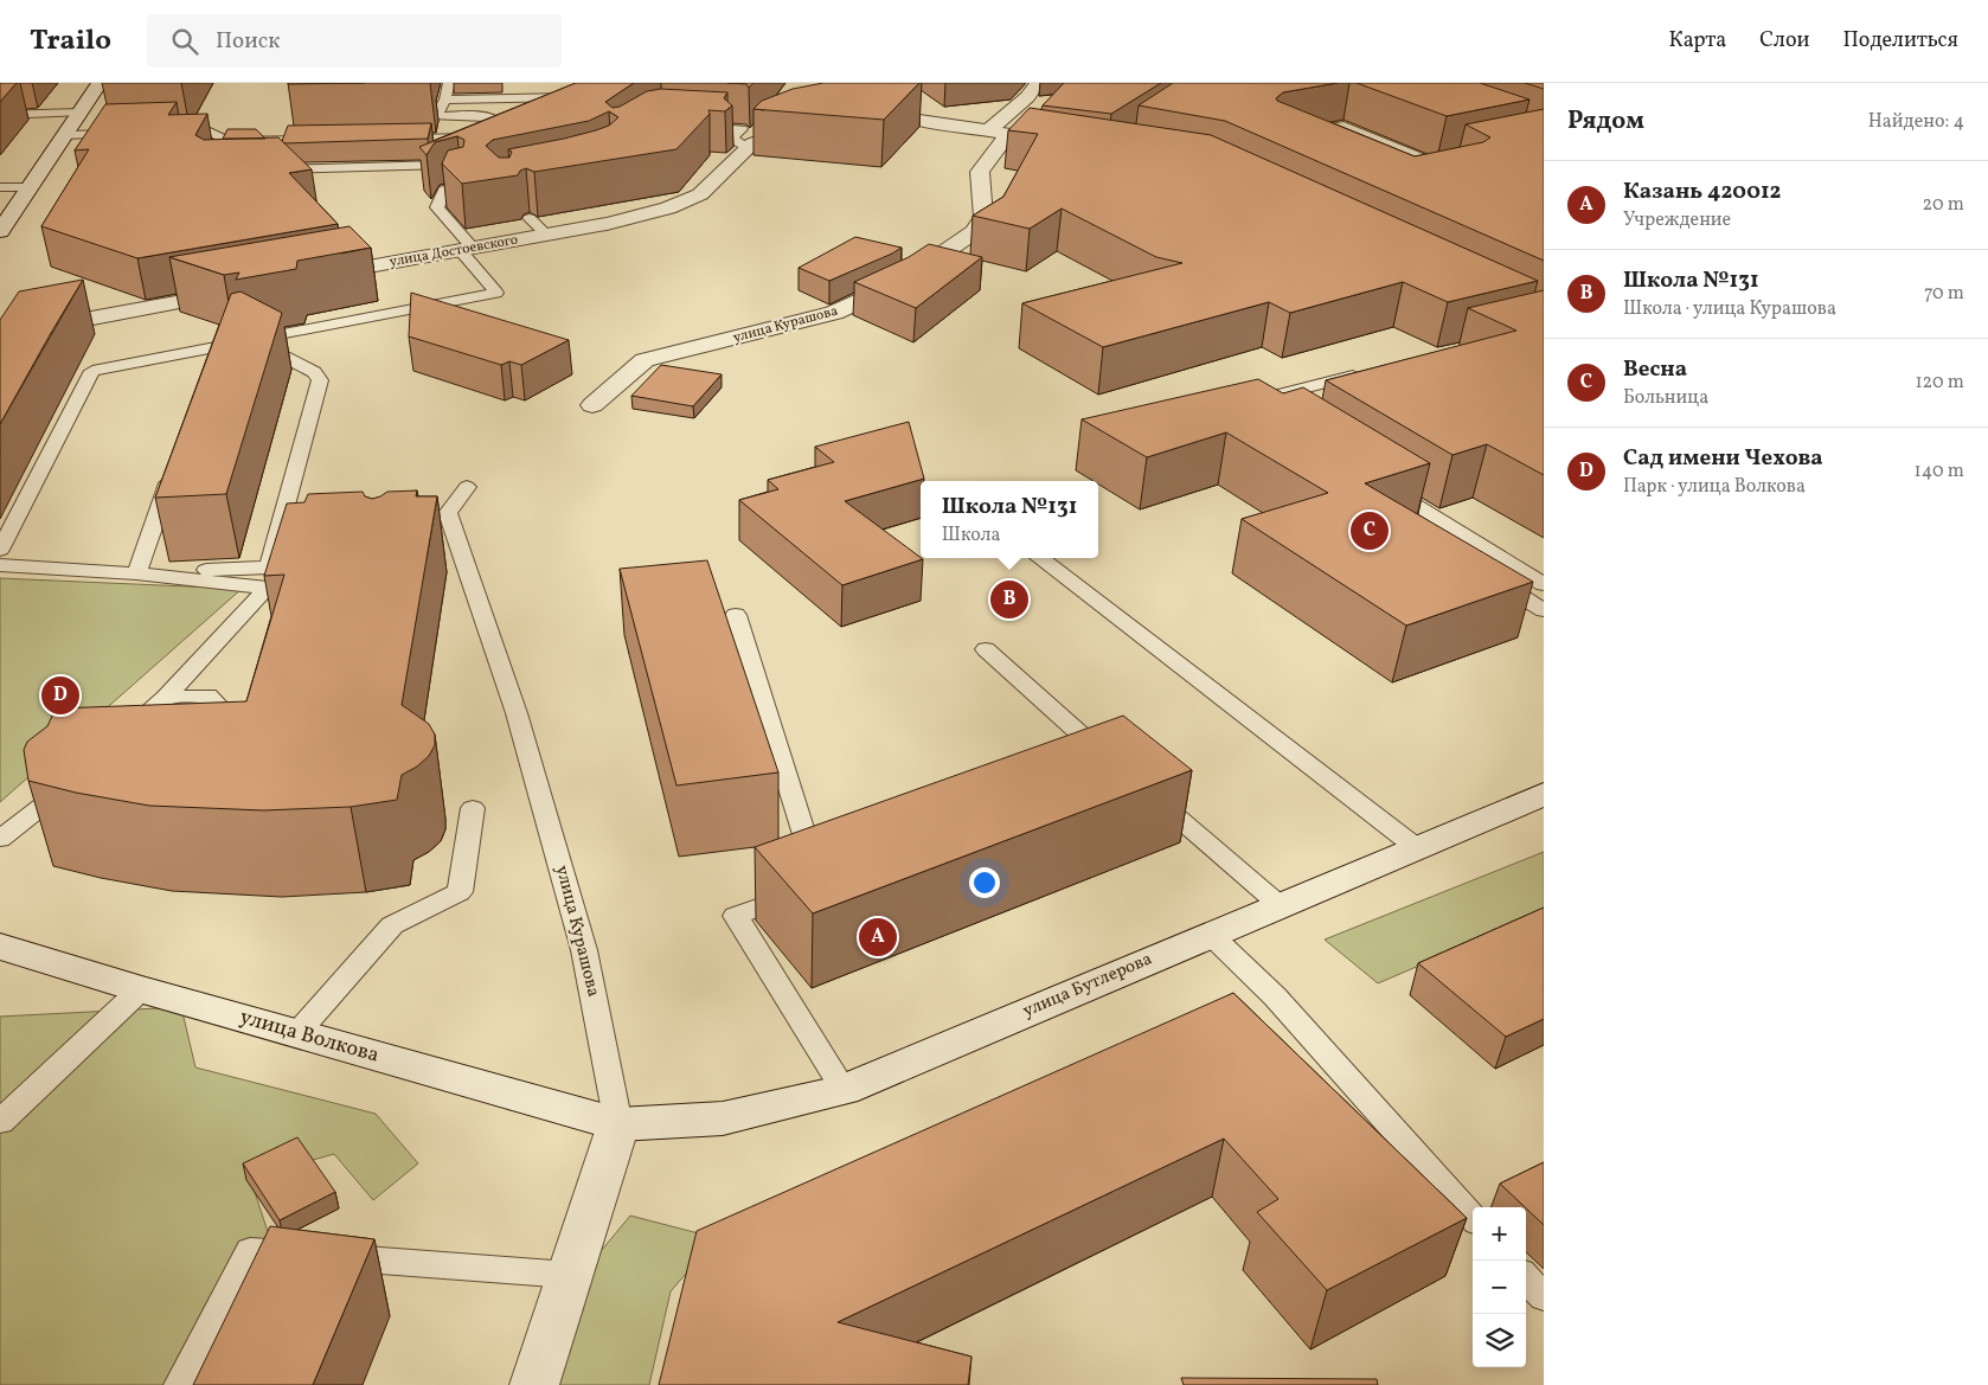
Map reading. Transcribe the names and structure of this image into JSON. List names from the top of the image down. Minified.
{"streets":{"street":["улица Достоевского","улица Курашова","улица Бутлерова","улица Волкова"]},"crossings":[["улица Курашова","улица Бутлерова"],["улица Курашова","улица Волкова"],["улица Бутлерова","улица Волкова"]],"page":{"header":"Trailo","search":"Поиск","nav":["Карта","Слои","Поделиться"],"heading":["Рядом","Найдено: 4"],"list":[{"mark":"A","name":"Казань 420012","note":"Учреждение","value":"20 m"},{"mark":"B","name":"Школа №131","note":"Школа · улица Курашова","value":"70 m"},{"mark":"C","name":"Весна","note":"Больница","value":"120 m"},{"mark":"D","name":"Сад имени Чехова","note":"Парк · улица Волкова","value":"140 m"}],"popup":["Школа №131","Школа"],"pins":["C","B","D","A"],"map_buttons":["+","−"]}}
